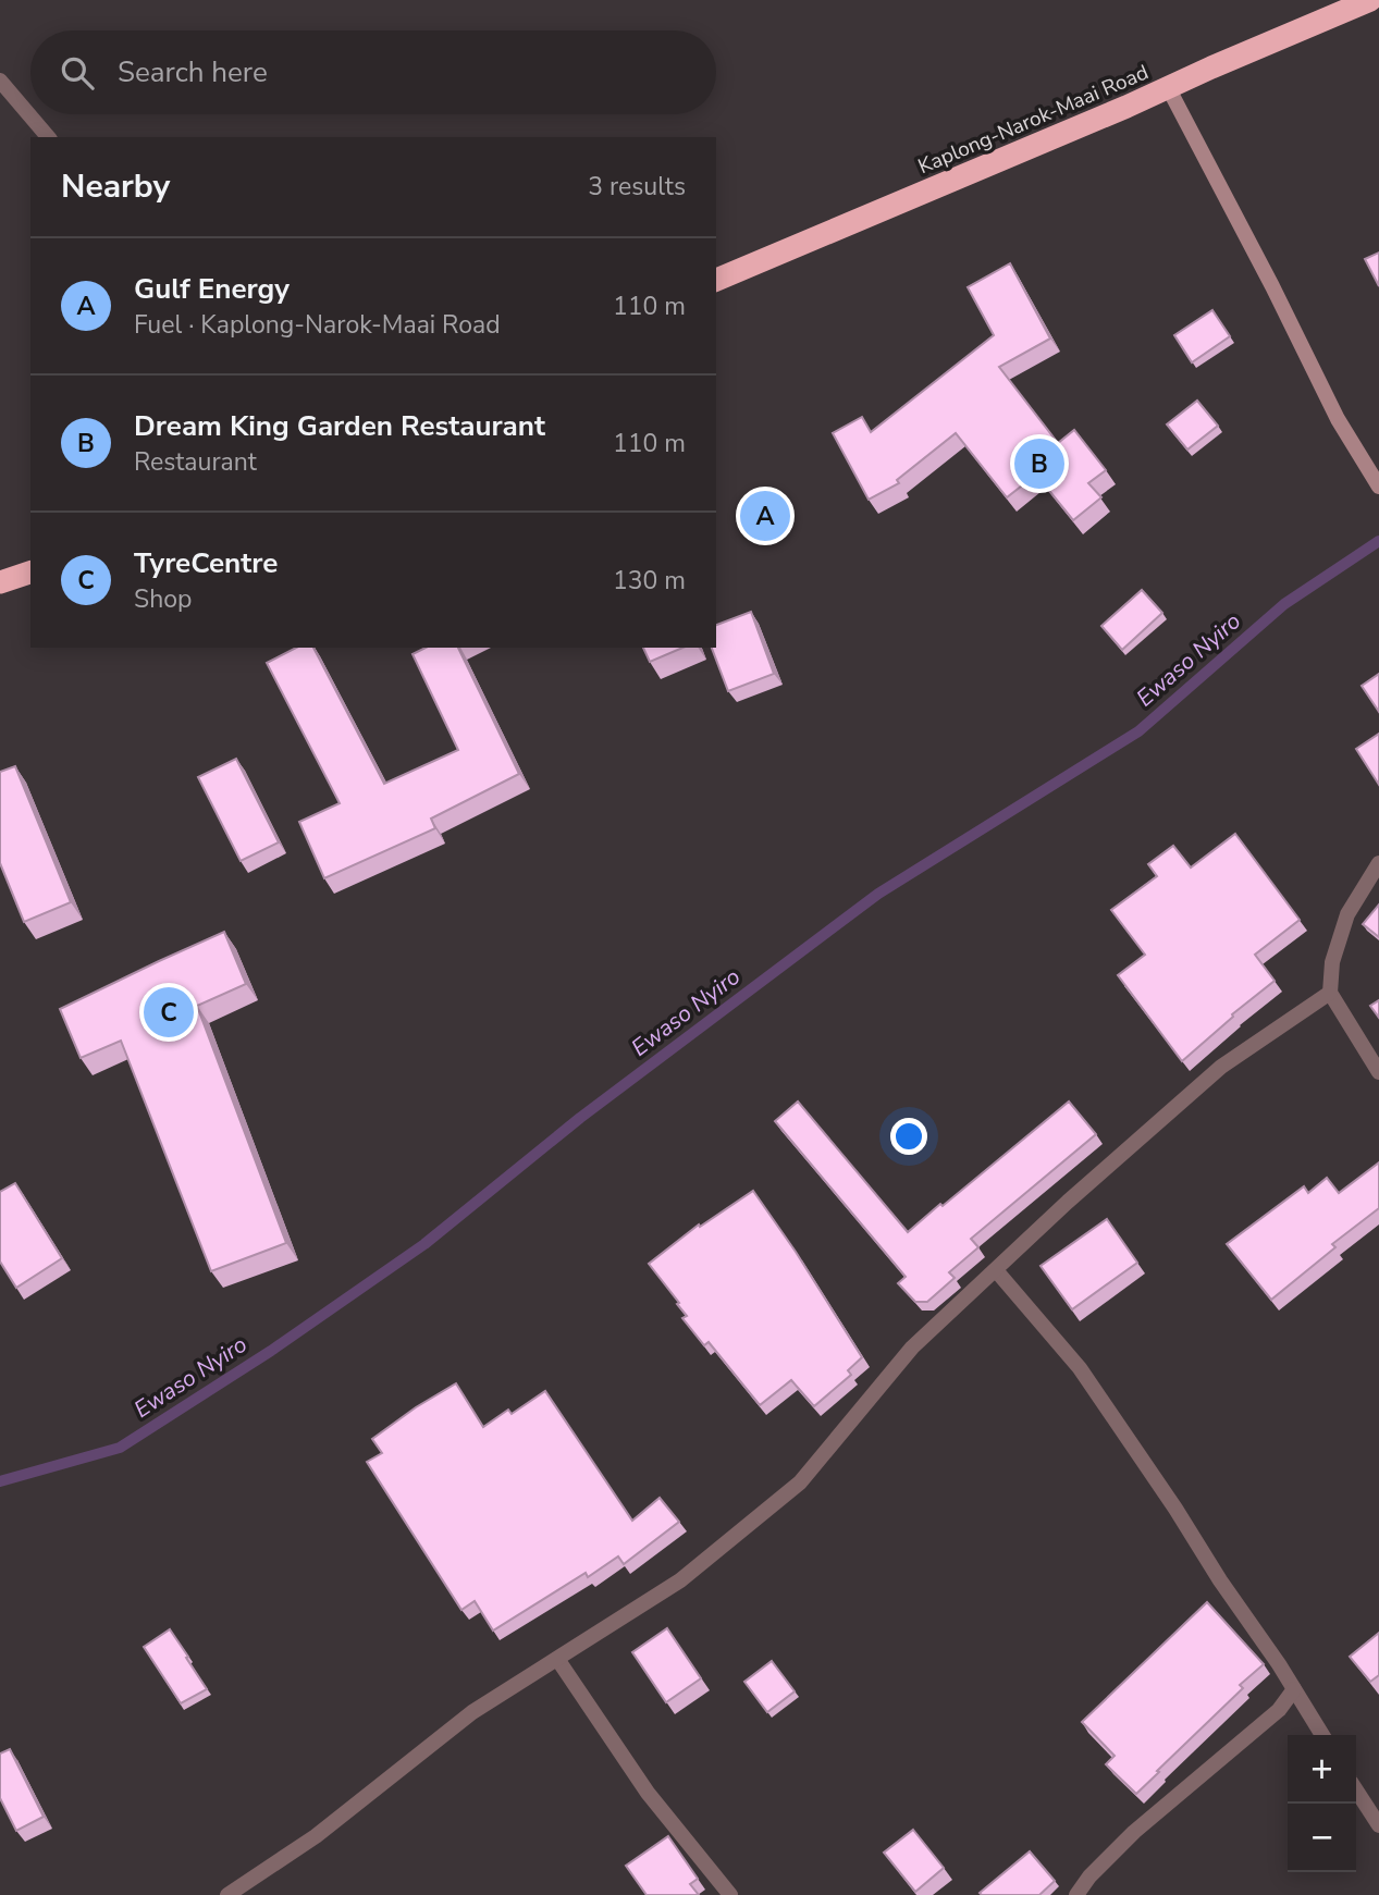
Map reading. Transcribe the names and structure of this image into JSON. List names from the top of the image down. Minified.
{"streets":{"highway":["Kaplong-Narok-Maai Road"]},"water":["Ewaso Nyiro"],"page":{"search":"Search here","heading":["Nearby","3 results"],"list":[{"mark":"A","name":"Gulf Energy","note":"Fuel · Kaplong-Narok-Maai Road","value":"110 m"},{"mark":"B","name":"Dream King Garden Restaurant","note":"Restaurant","value":"110 m"},{"mark":"C","name":"TyreCentre","note":"Shop","value":"130 m"}],"pins":["B","A","C"],"map_buttons":["+","−"]}}
